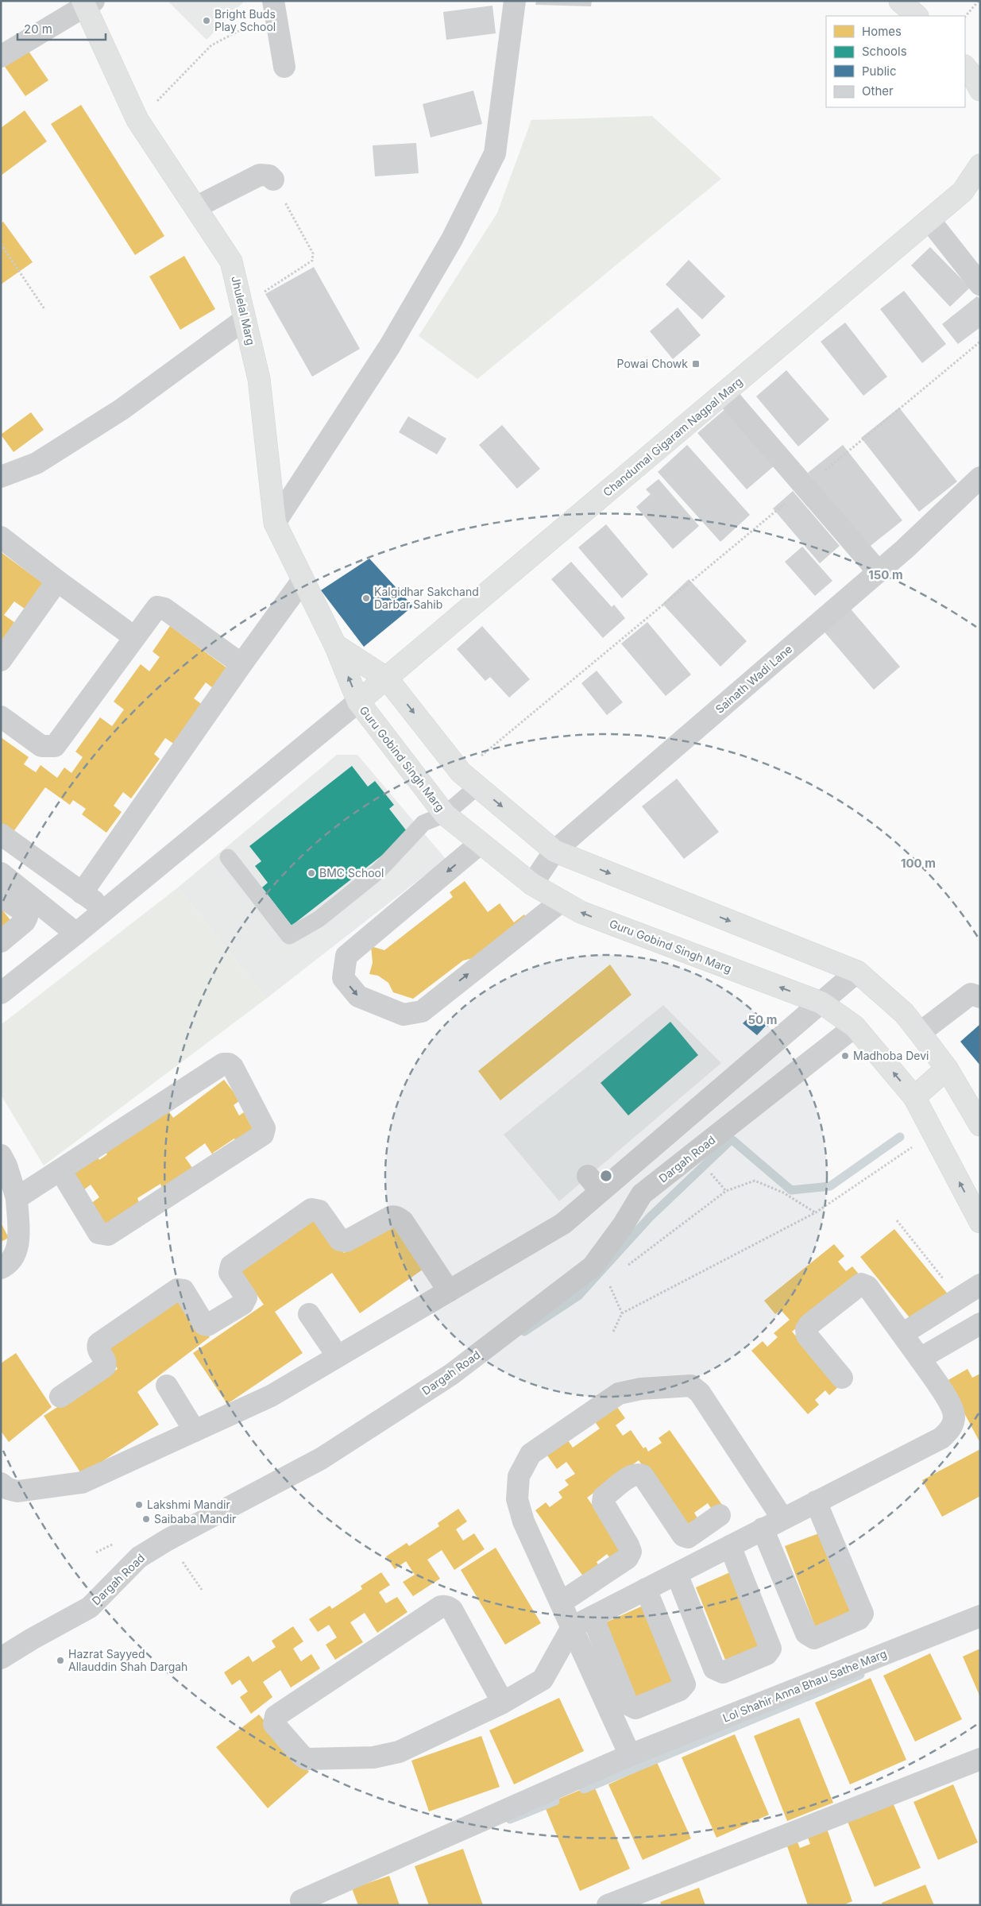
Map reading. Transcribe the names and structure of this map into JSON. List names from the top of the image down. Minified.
{"streets":{"street":["Jhulelal Marg","Chandumal Gigaram Nagpal Marg","Sainath Wadi Lane","Guru Gobind Singh Marg","Dargah Road","Lol Shahir Anna Bhau Sathe Marg"]},"crossings":[["Jhulelal Marg","Guru Gobind Singh Marg"],["Chandumal Gigaram Nagpal Marg","Guru Gobind Singh Marg"],["Sainath Wadi Lane","Guru Gobind Singh Marg"],["Guru Gobind Singh Marg","Dargah Road"]],"places":{"other":["Bright Buds Play School","Kalgidhar Sakchand Darbar Sahib","BMC School","Madhoba Devi","Lakshmi Mandir","Saibaba Mandir","Hazrat Sayyed Allauddin Shah Dargah"],"transit":["Powai Chowk"]},"legend":["Homes","Schools","Public","Other"],"scale_bar":"20 m","rings":["150 m","100 m","50 m"]}
